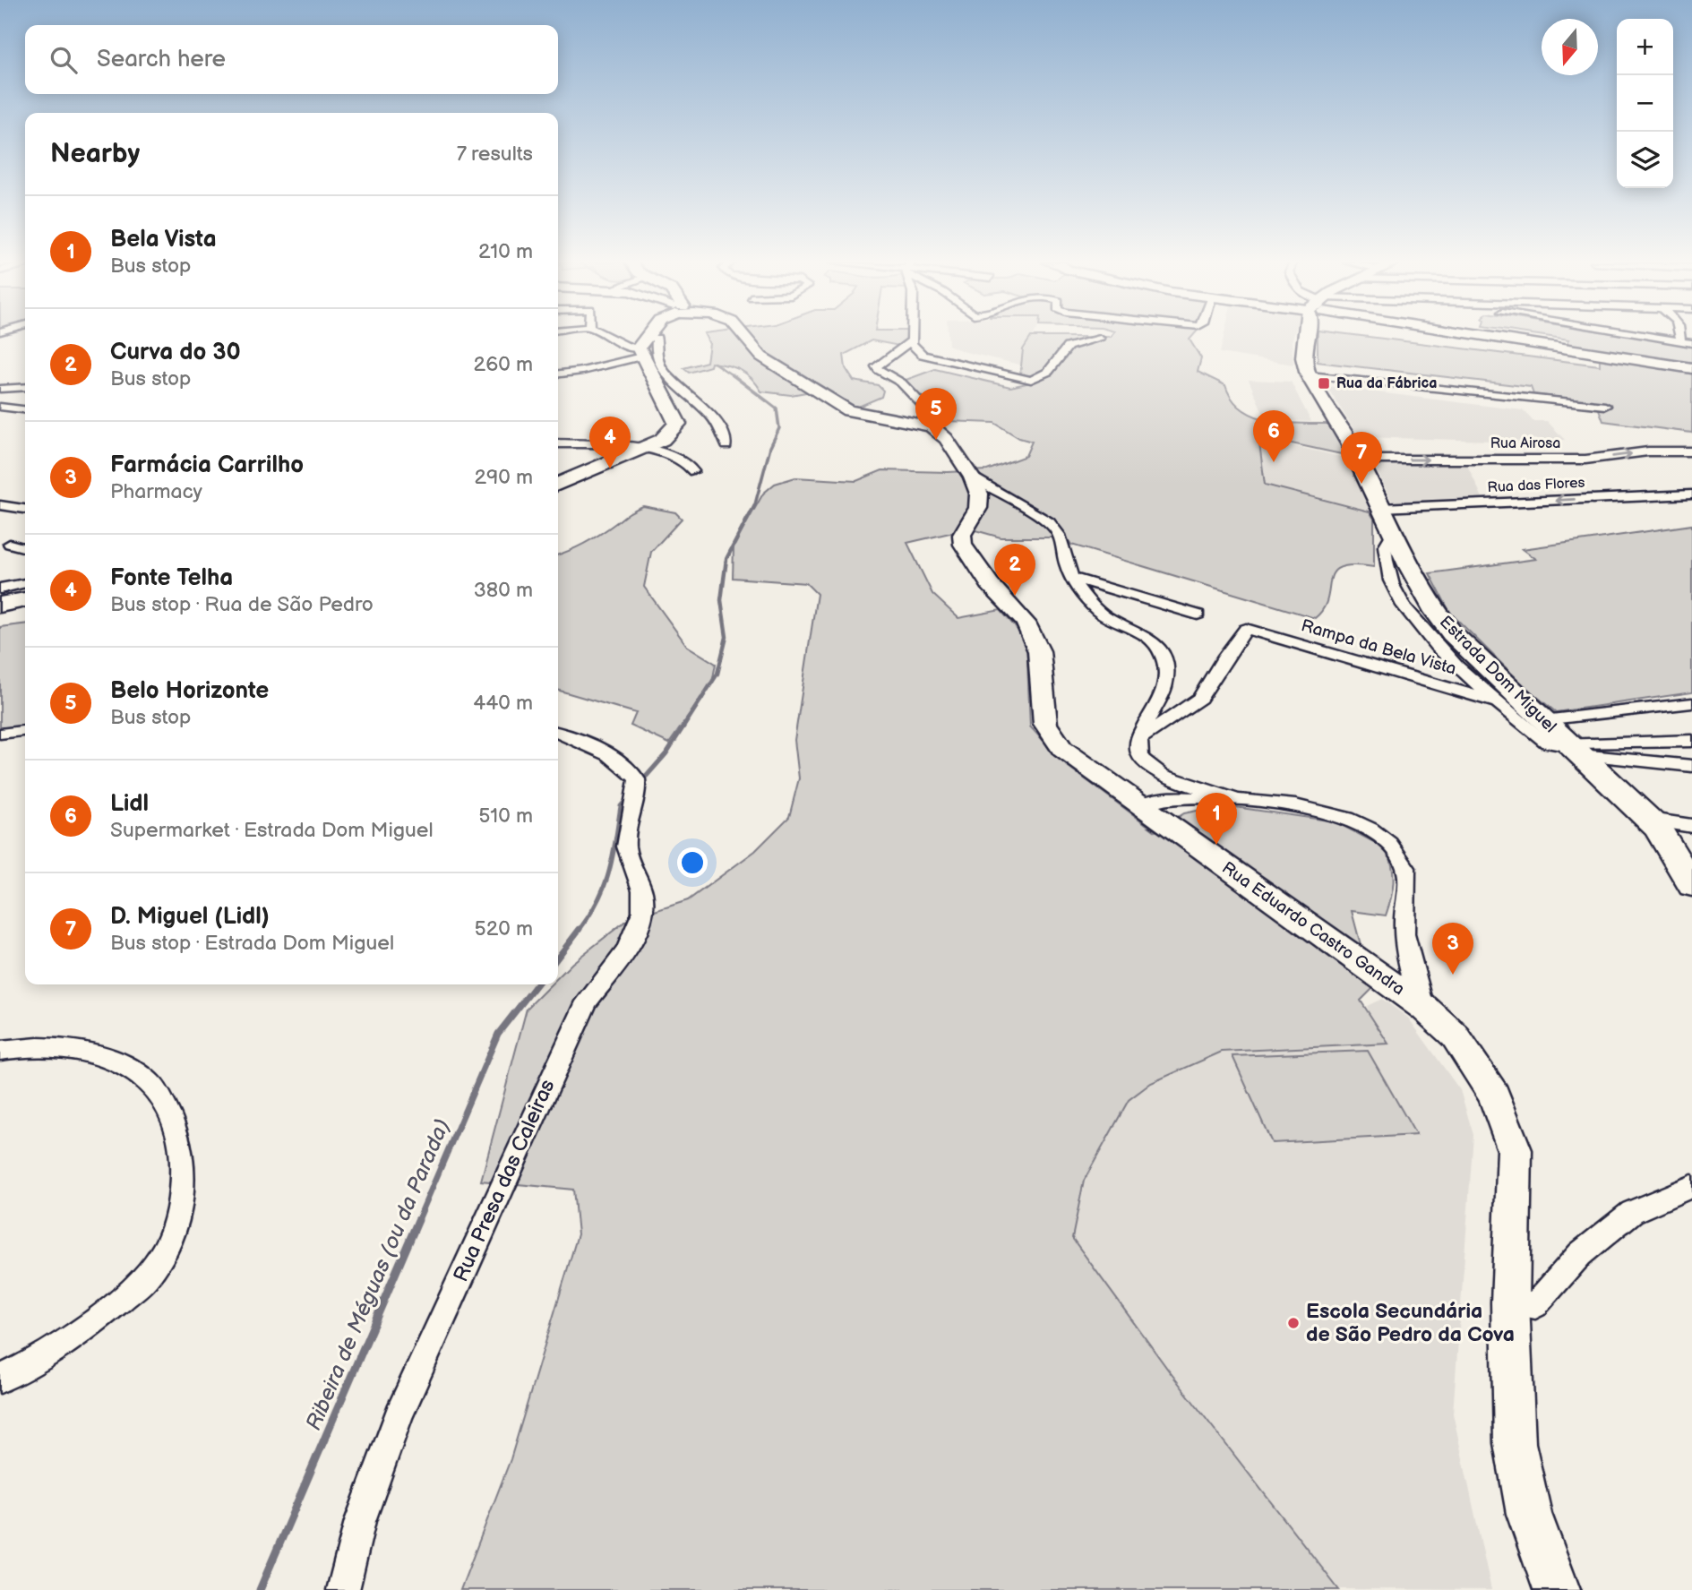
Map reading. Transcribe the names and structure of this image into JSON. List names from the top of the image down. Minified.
{"streets":{"main road":["Estrada Dom Miguel"],"street":["Rua Airosa","Rua das Flores","Rampa da Bela Vista","Rua Eduardo Castro Gandra","Rua Presa das Caleiras"]},"crossings":[["Rua Airosa","Estrada Dom Miguel"],["Rua das Flores","Estrada Dom Miguel"],["Rampa da Bela Vista","Estrada Dom Miguel"]],"water":["Ribeira de Méguas (ou da Parada)"],"places":{"transit":["Rua da Fábrica"],"other":["Escola Secundária de São Pedro da Cova"]},"north":"bottom","page":{"map_buttons":["+","−"],"search":"Search here","heading":["Nearby","7 results"],"list":[{"mark":"1","name":"Bela Vista","note":"Bus stop","value":"210 m"},{"mark":"2","name":"Curva do 30","note":"Bus stop","value":"260 m"},{"mark":"3","name":"Farmácia Carrilho","note":"Pharmacy","value":"290 m"},{"mark":"4","name":"Fonte Telha","note":"Bus stop · Rua de São Pedro","value":"380 m"},{"mark":"5","name":"Belo Horizonte","note":"Bus stop","value":"440 m"},{"mark":"6","name":"Lidl","note":"Supermarket · Estrada Dom Miguel","value":"510 m"},{"mark":"7","name":"D. Miguel (Lidl)","note":"Bus stop · Estrada Dom Miguel","value":"520 m"}],"pins":["5","6","4","7","2","1","3"]}}
